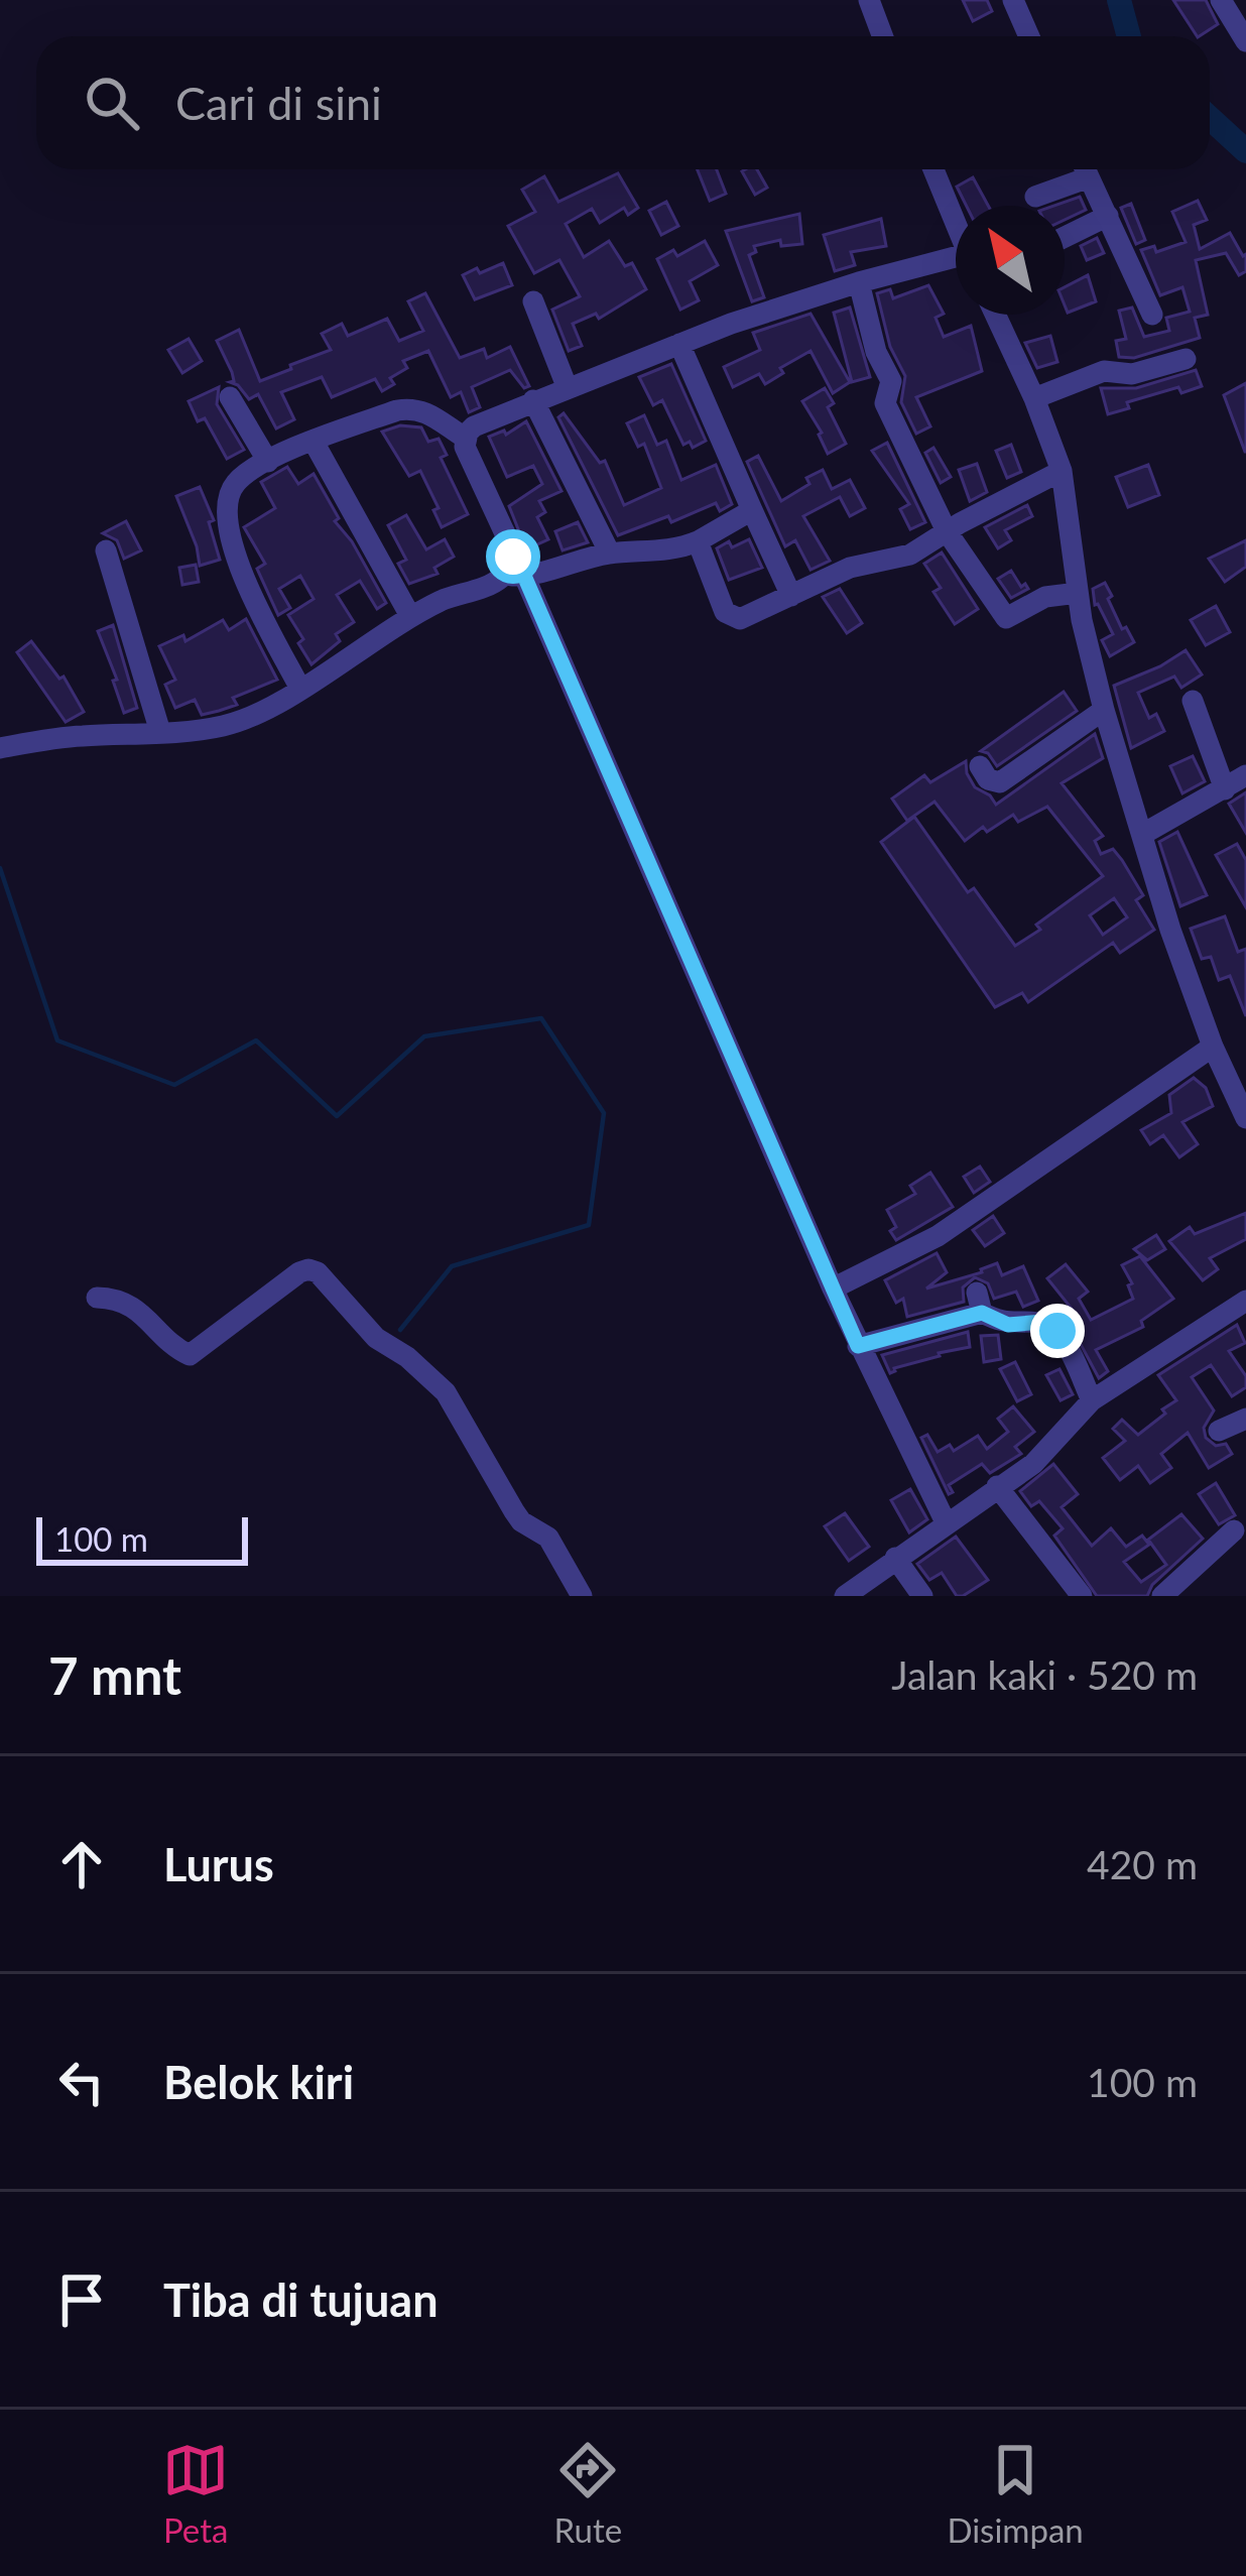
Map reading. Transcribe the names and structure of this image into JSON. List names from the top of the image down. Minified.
{"scale_bar":"100 m","north":"top left","page":{"search":"Cari di sini","scale":"100 m","heading":["7 mnt","Jalan kaki · 520 m"],"list":[["Lurus","420 m"],["Belok kiri","100 m"],"Tiba di tujuan"],"nav":["Peta","Rute","Disimpan"]}}
